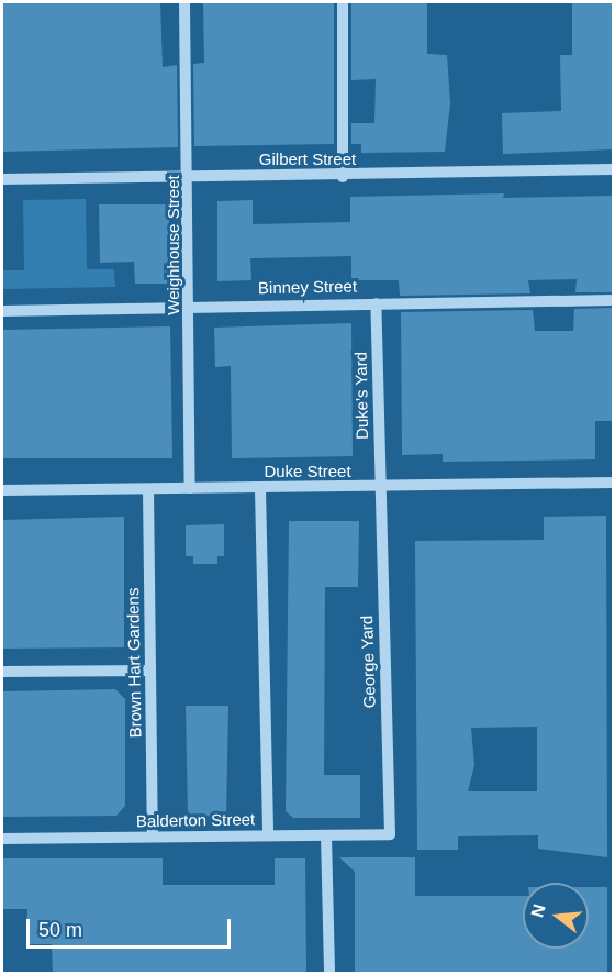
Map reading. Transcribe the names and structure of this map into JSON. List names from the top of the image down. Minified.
{"streets":{"street":["Gilbert Street","Weighhouse Street","Binney Street","Duke's Yard","Duke Street","George Yard","Brown Hart Gardens","Balderton Street"]},"crossings":[["Gilbert Street","Weighhouse Street"],["Weighhouse Street","Binney Street"],["Weighhouse Street","Duke Street"],["Binney Street","Duke's Yard"],["Duke's Yard","Duke Street"],["Duke's Yard","George Yard"],["Duke Street","George Yard"],["Duke Street","Brown Hart Gardens"],["George Yard","Balderton Street"],["Brown Hart Gardens","Balderton Street"]],"scale_bar":"50 m","north":"left"}
